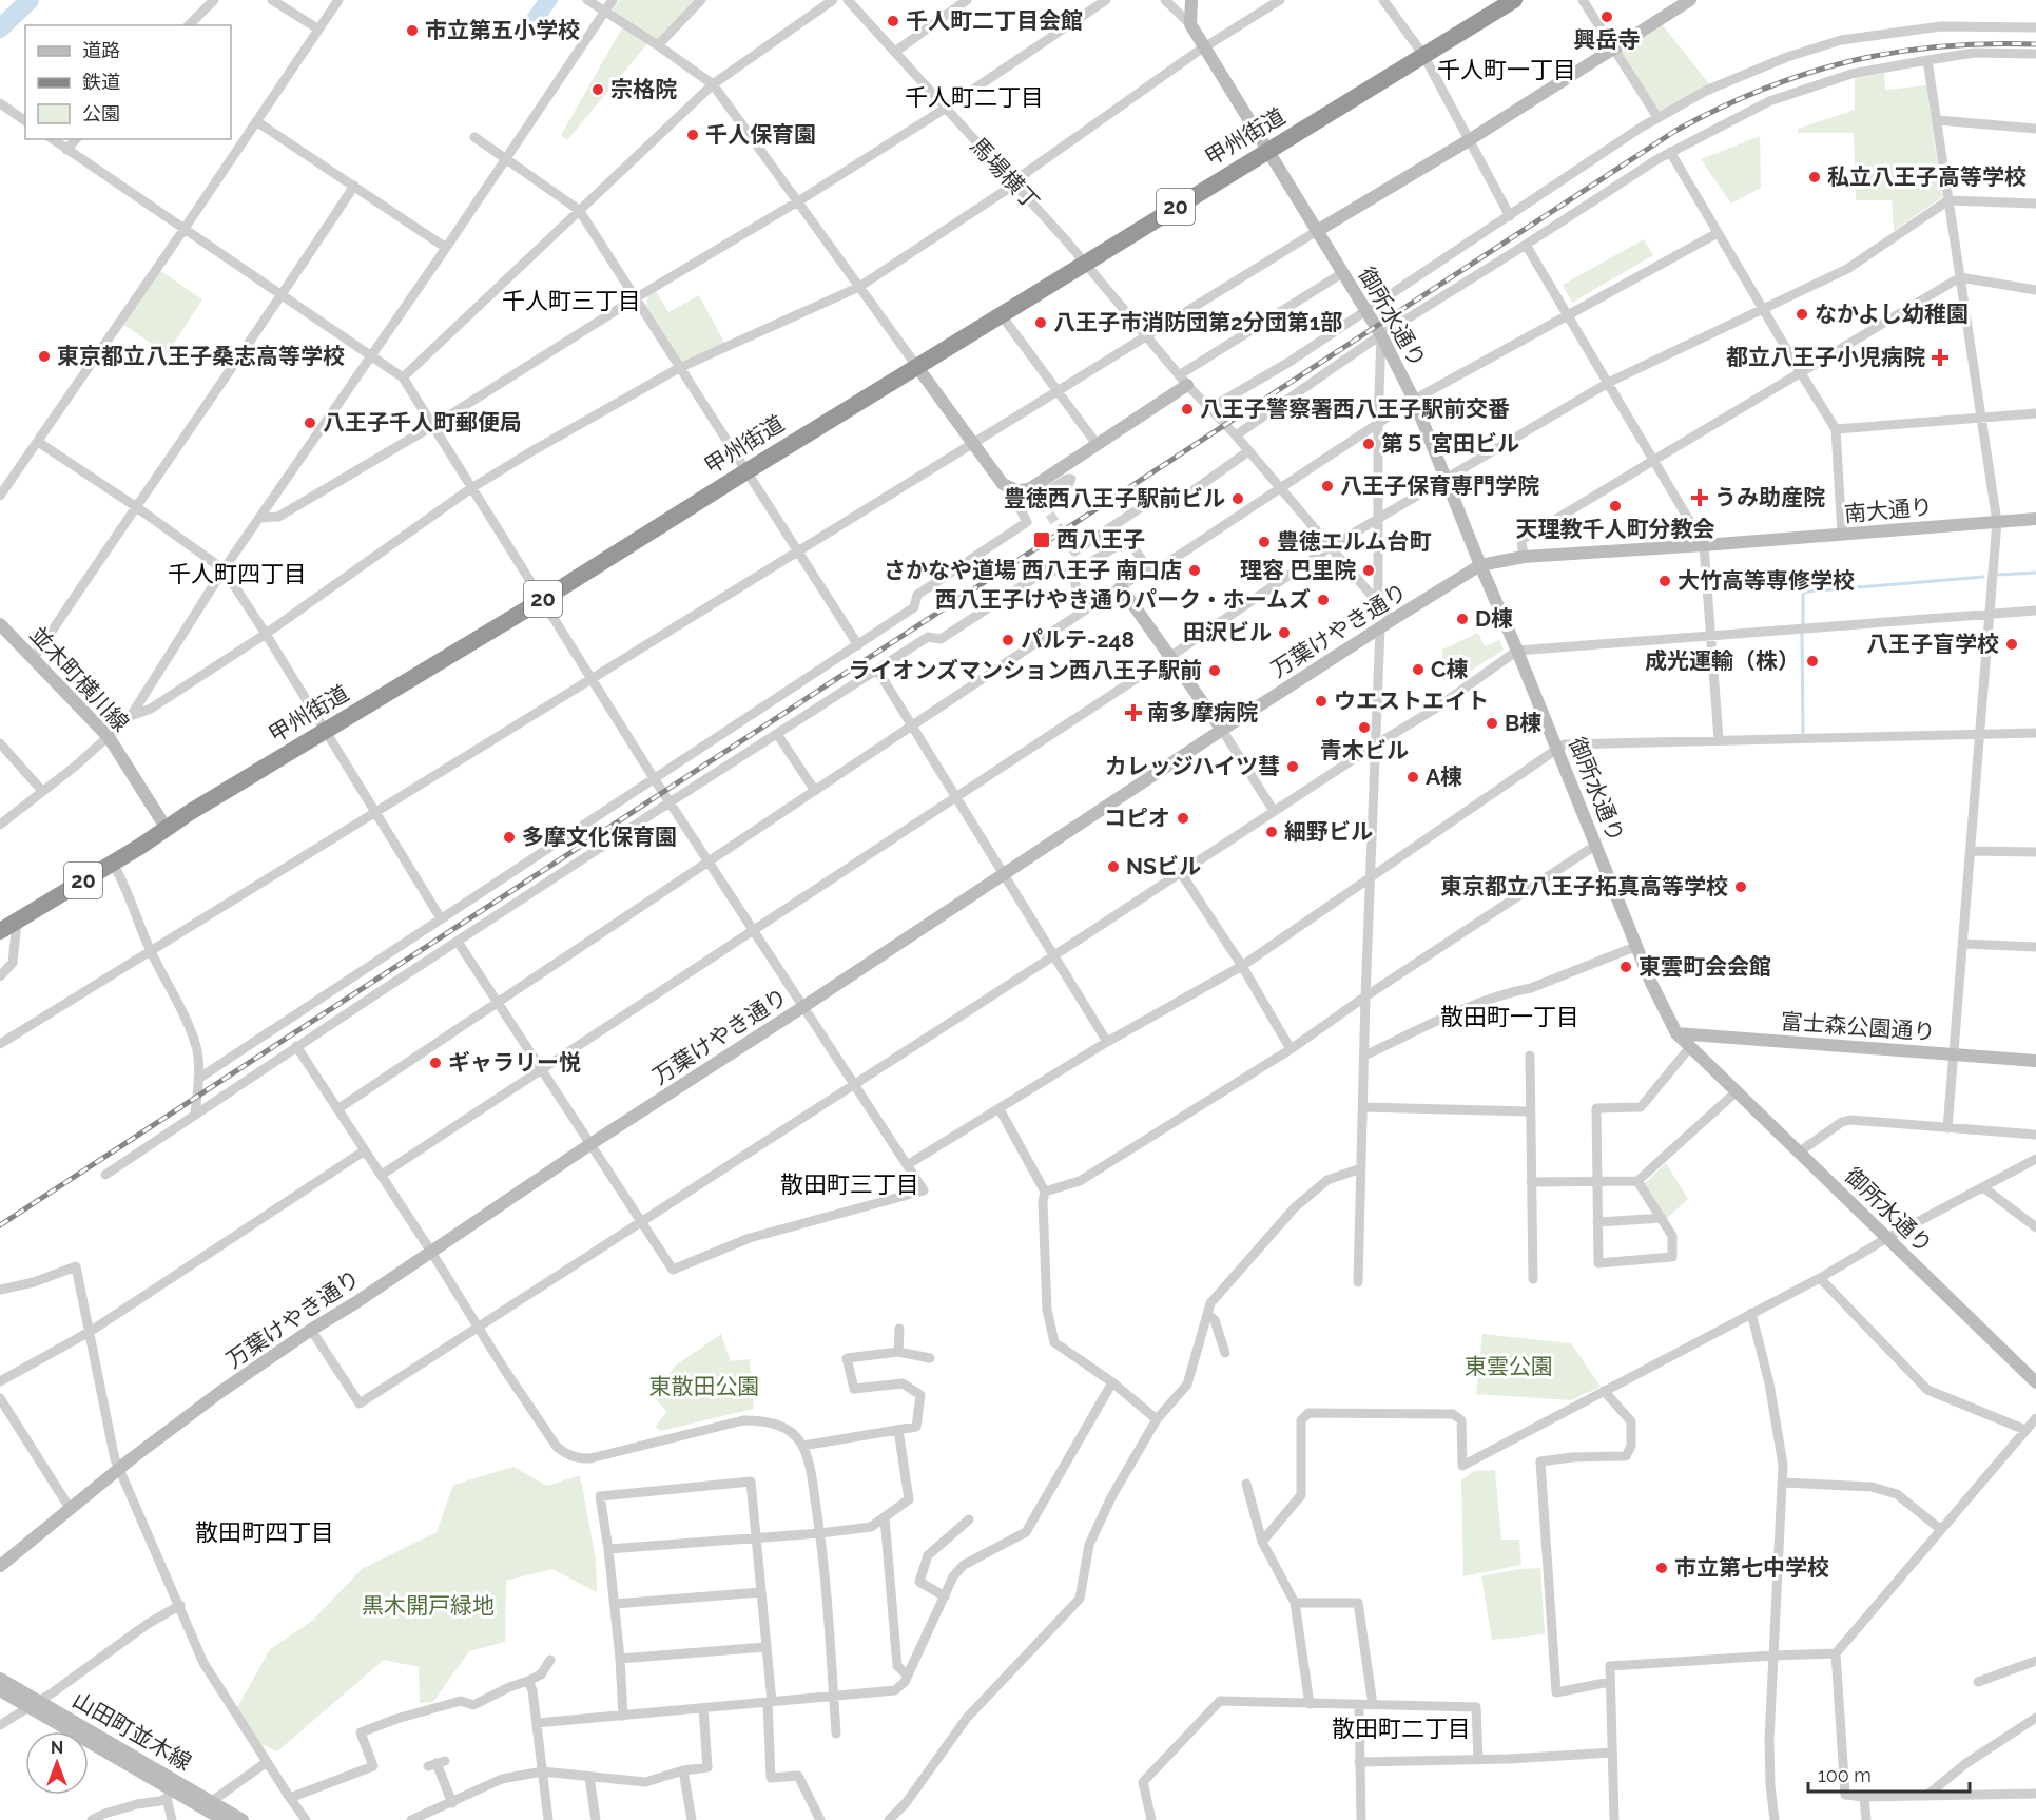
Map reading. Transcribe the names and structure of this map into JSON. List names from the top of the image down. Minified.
{"streets":{"highway":["甲州街道","20"],"street":["馬場横丁","御所水通り","南大通り","万葉けやき通り","並木町横川線","富士森公園通り","山田町並木線"]},"crossings":[["甲州街道","馬場横丁"],["甲州街道","御所水通り"],["甲州街道","並木町横川線"],["馬場横丁","万葉けやき通り"],["御所水通り","南大通り"],["御所水通り","万葉けやき通り"],["御所水通り","富士森公園通り"],["南大通り","万葉けやき通り"]],"districts":["千人町一丁目","千人町二丁目","千人町三丁目","千人町四丁目","散田町一丁目","散田町三丁目","散田町四丁目","散田町二丁目"],"parks":["東雲公園","東散田公園","黒木開戸緑地"],"places":{"other":["興岳寺","千人町二丁目会館","市立第五小学校","宗格院","千人保育園","私立八王子高等学校","なかよし幼稚園","八王子市消防団第2分団第1部","東京都立八王子桑志高等学校","八王子警察署西八王子駅前交番","八王子千人町郵便局","第５ 宮田ビル","八王子保育専門学院","豊徳西八王子駅前ビル","天理教千人町分教会","豊徳エルム台町","さかなや道場 西八王子 南口店","理容 巴里院","大竹高等専修学校","西八王子けやき通りパーク・ホームズ","D棟","田沢ビル","パルテ-248","八王子盲学校","成光運輸（株）","C棟","ライオンズマンション西八王子駅前","ウエストエイト","B棟","青木ビル","カレッジハイツ彗","A棟","コピオ","細野ビル","多摩文化保育園","NSビル","東京都立八王子拓真高等学校","東雲町会会館","ギャラリー悦","市立第七中学校"],"health":["都立八王子小児病院","うみ助産院","南多摩病院"],"transit":["西八王子"]},"legend":["道路","鉄道","公園"],"scale_bar":"100 m","north":"top"}
